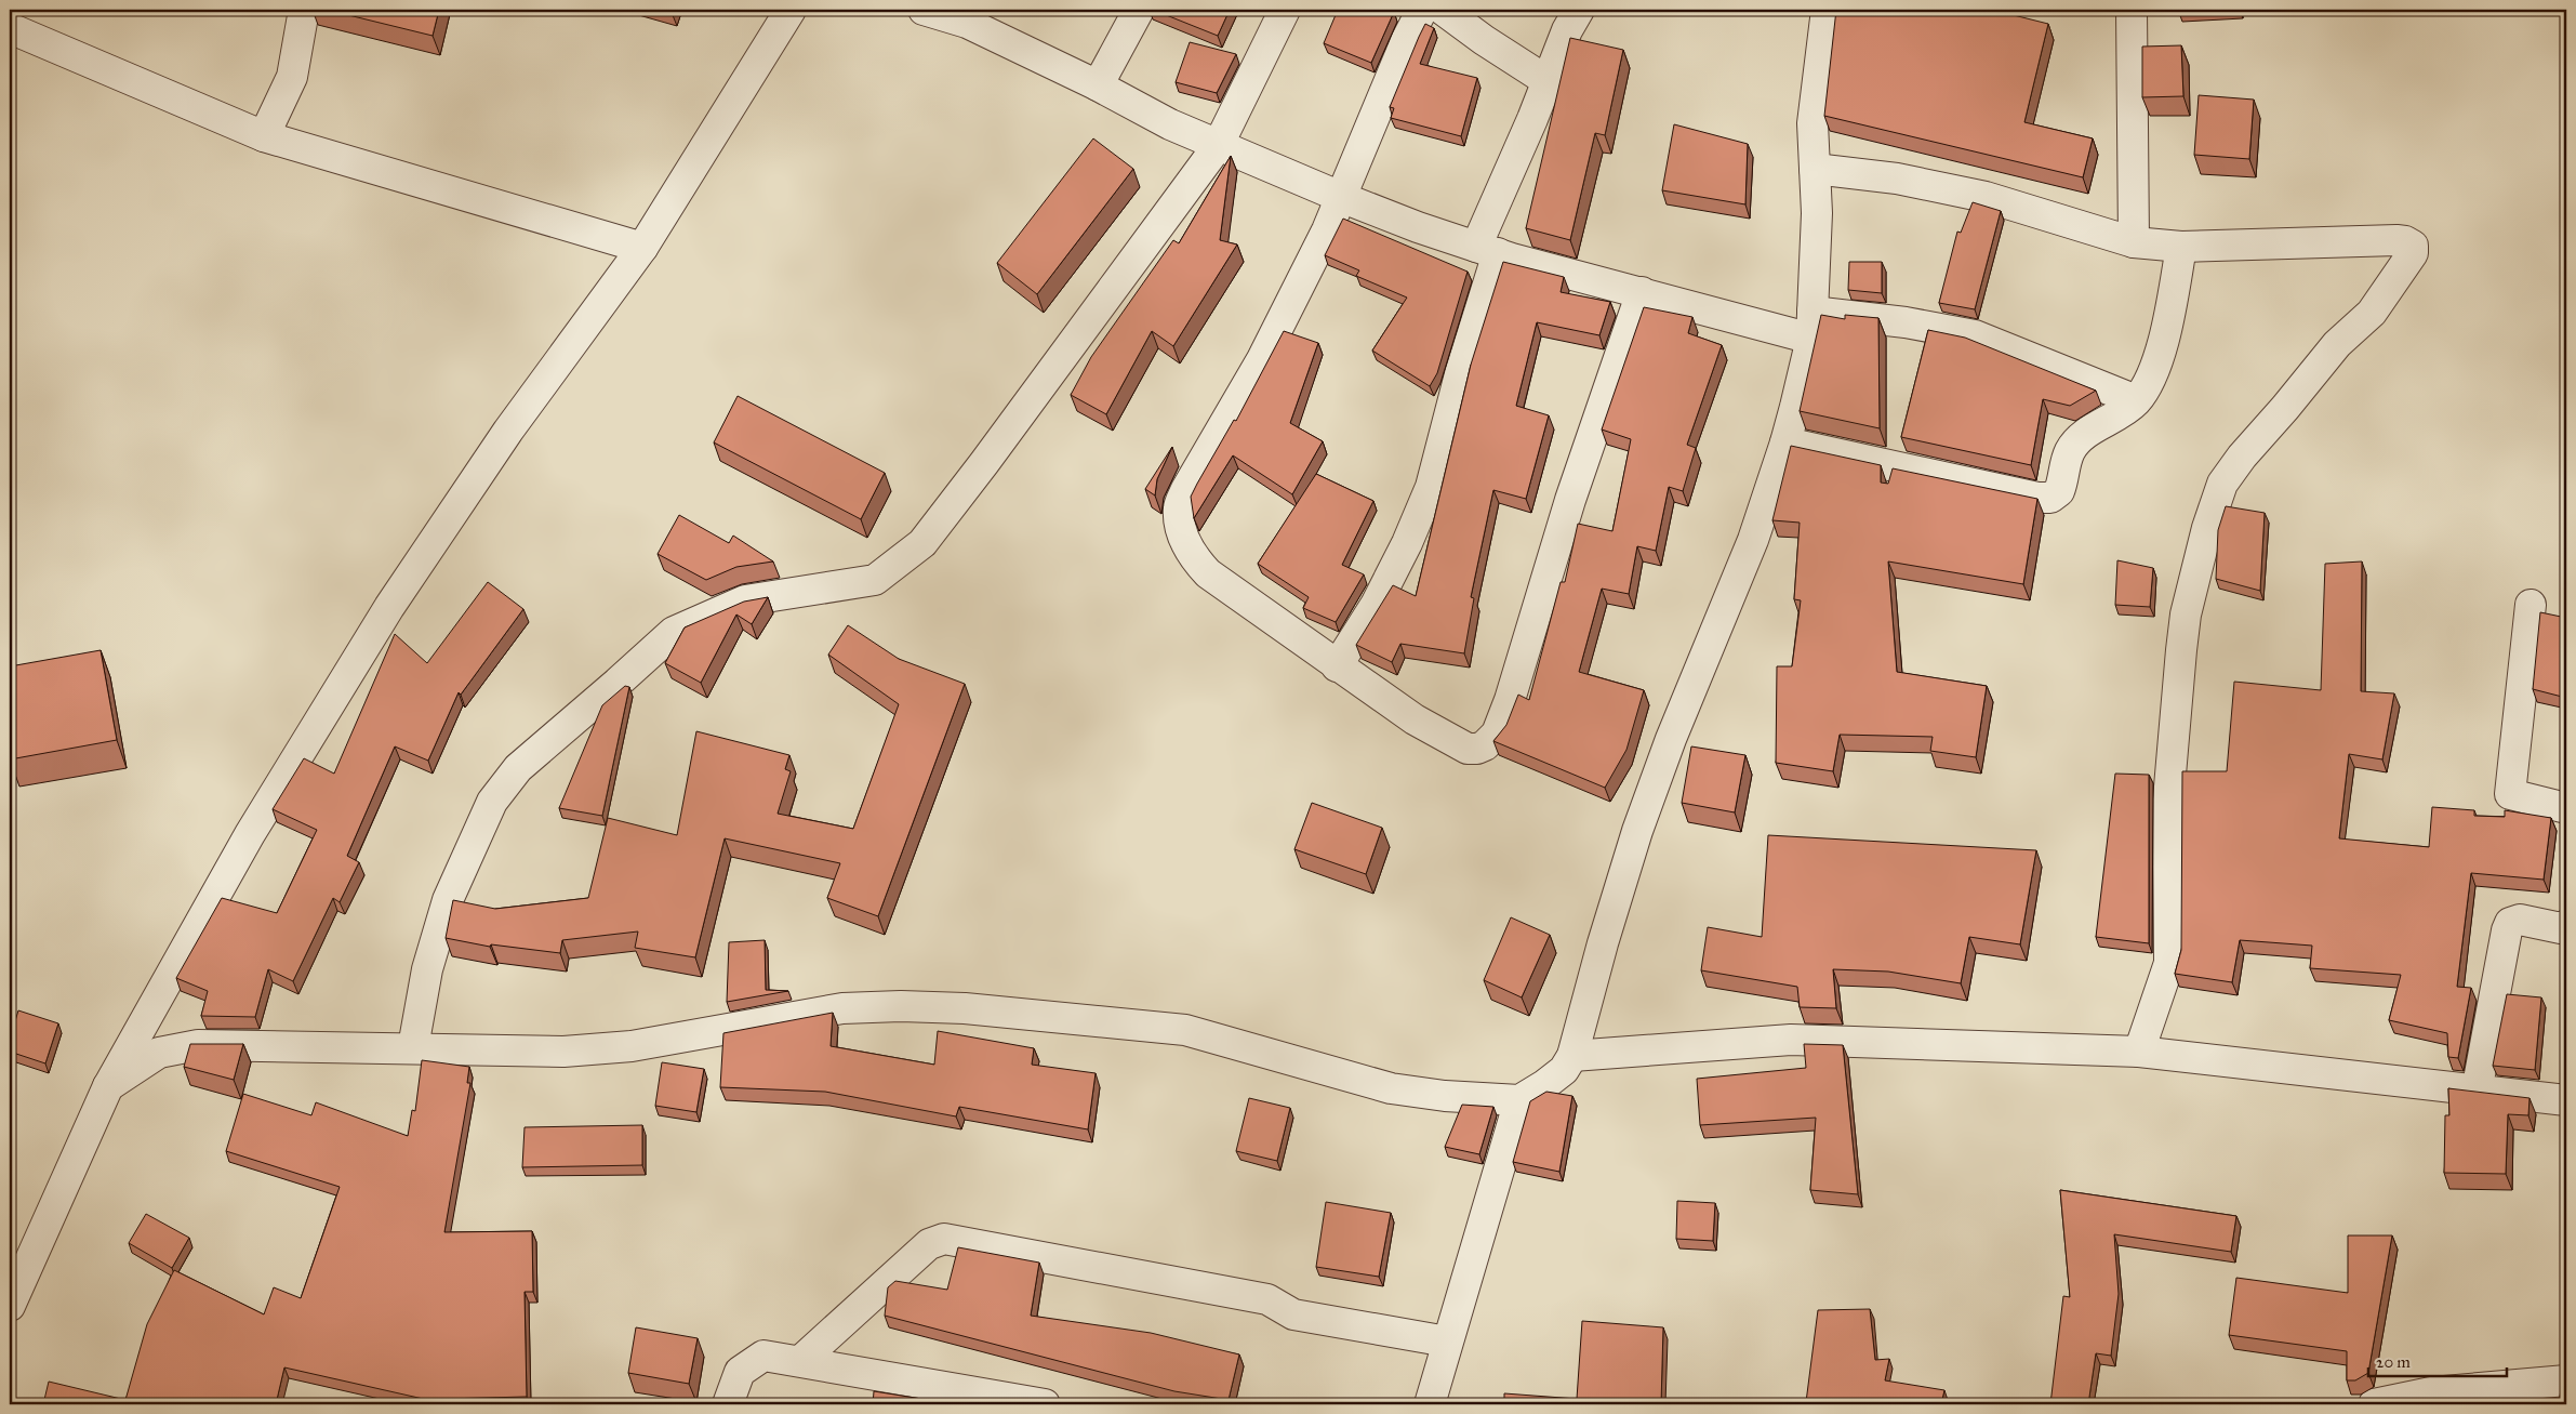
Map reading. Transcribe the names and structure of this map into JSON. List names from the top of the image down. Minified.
{"scale_bar":"20 m"}
